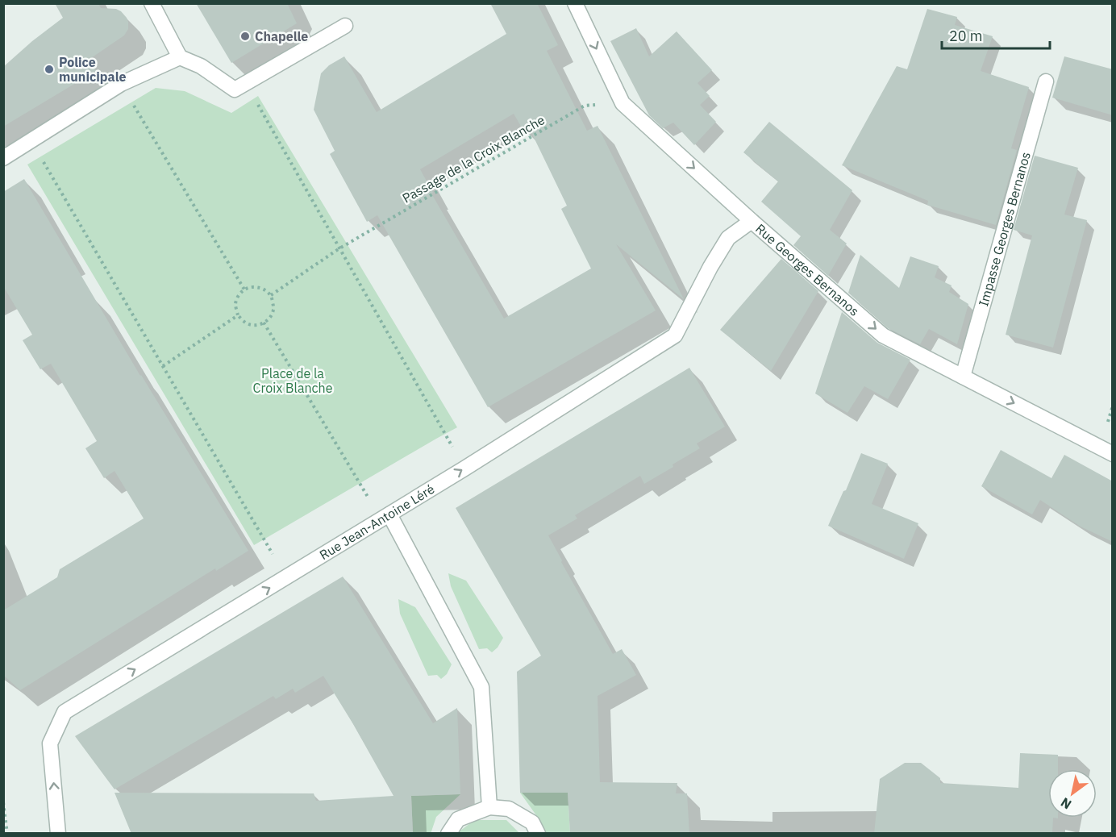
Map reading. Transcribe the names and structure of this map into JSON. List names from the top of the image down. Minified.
{"streets":{"street":["Impasse Georges Bernanos","Rue Georges Bernanos","Rue Jean-Antoine Léré"],"path":["Passage de la Croix Blanche"]},"crossings":[["Passage de la Croix Blanche","Rue Georges Bernanos"],["Impasse Georges Bernanos","Rue Georges Bernanos"],["Rue Georges Bernanos","Rue Jean-Antoine Léré"]],"one_way":["Rue Georges Bernanos","Rue Jean-Antoine Léré"],"parks":["Place de la Croix Blanche"],"places":["Chapelle","Police municipale"],"scale_bar":"20 m","north":"bottom left"}
